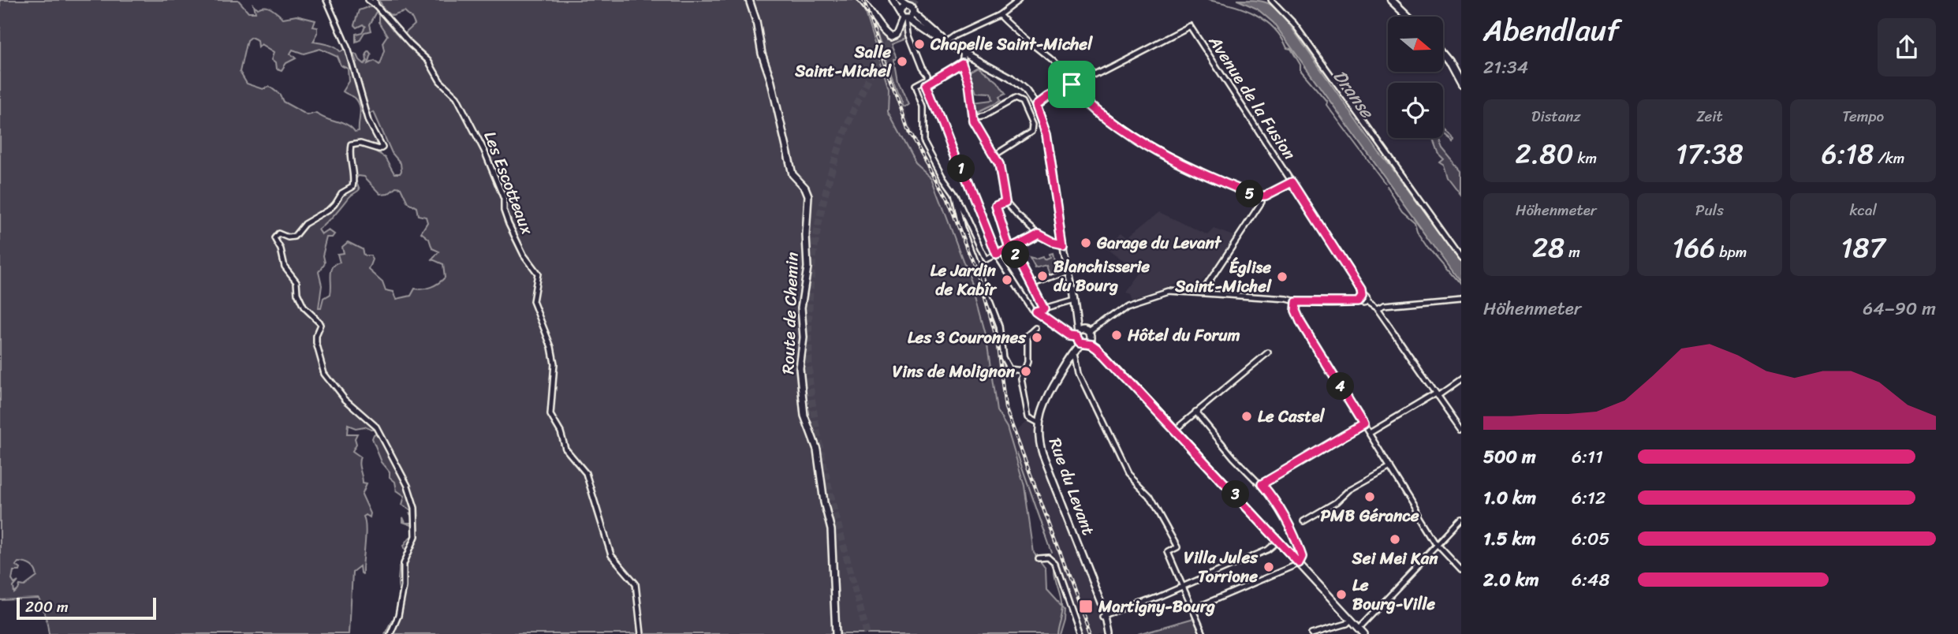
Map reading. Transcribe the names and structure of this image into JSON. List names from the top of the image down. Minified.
{"streets":{"street":["Avenue de la Fusion","Les Escotteaux","Route de Chemin","Rue du Levant"]},"water":["Dranse"],"places":{"other":["Chapelle Saint-Michel","Salle Saint-Michel","Garage du Levant","Blanchisserie du Bourg","Église Saint-Michel","Le Jardin de Kabîr","Hôtel du Forum","Les 3 Couronnes","Vins de Molignon","Le Castel","PMB Gérance","Sei Mei Kan","Villa Jules Torrione","Le Bourg-Ville"],"transit":["Martigny-Bourg"]},"scale_bar":"200 m","north":"right","page":{"heading":["Abendlauf","21:34"],"stats":[["Distanz","2.80 km"],["Zeit","17:38"],["Tempo","6:18 /km"],["Höhenmeter","28 m"],["Puls","166 bpm"],["kcal","187"]],"pins":["1","5","2","4","3"],"chart":["Höhenmeter","64–90 m"],"list":[{"name":"500 m","note":"6:11"},{"name":"1.0 km","note":"6:12"},{"name":"1.5 km","note":"6:05"},{"name":"2.0 km","note":"6:48"}],"scale":"200 m"}}
